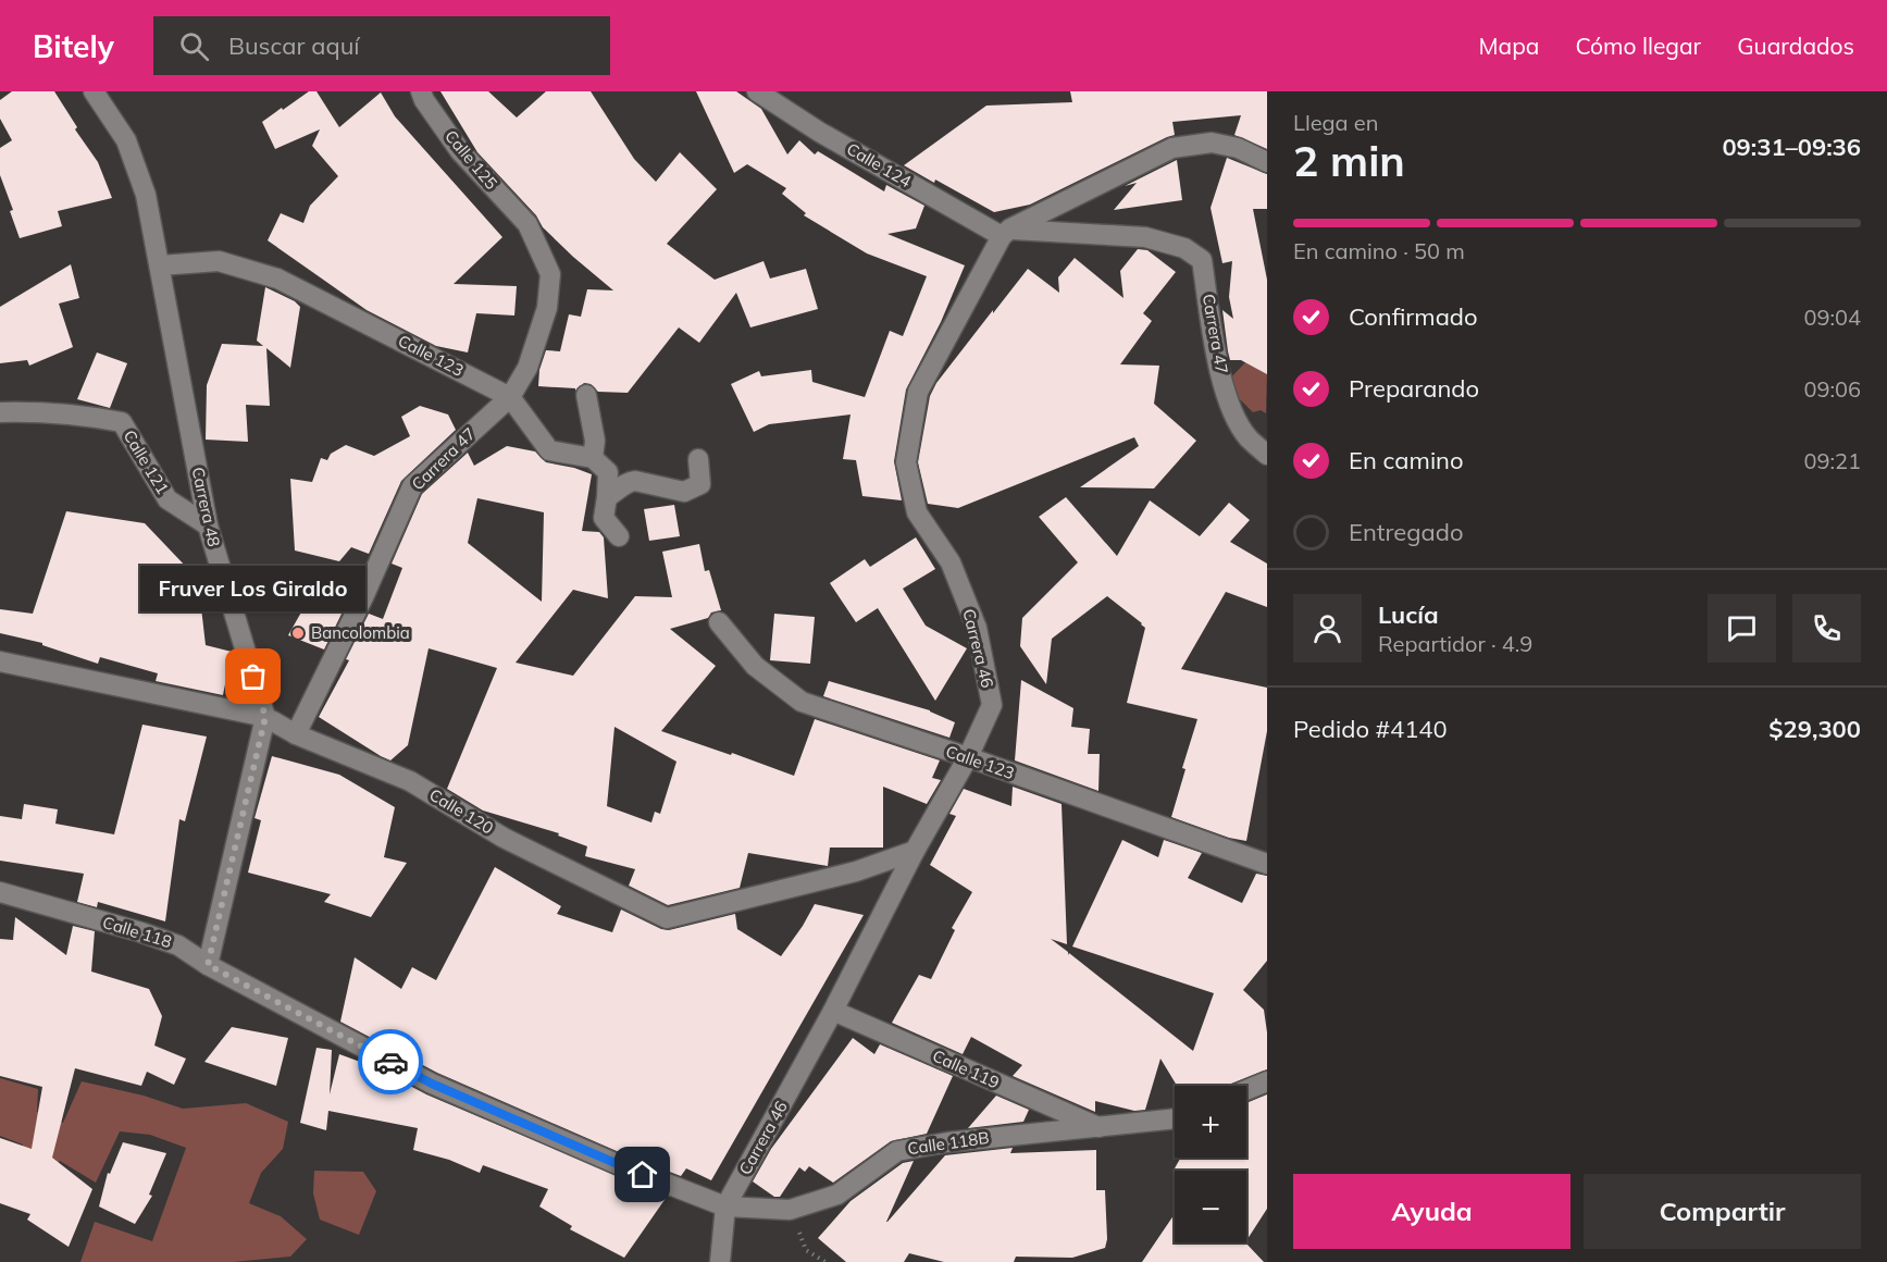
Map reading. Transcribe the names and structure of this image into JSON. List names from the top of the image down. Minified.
{"streets":{"street":["Calle 125","Calle 124","Carrera 47","Calle 123","Calle 121","Carrera 48","Carrera 46","Calle 120","Calle 118","Calle 119","Calle 118B"]},"crossings":[["Calle 125","Carrera 47"],["Calle 124","Carrera 47"],["Calle 124","Carrera 46"],["Carrera 47","Calle 123"],["Carrera 47","Calle 120"],["Calle 123","Carrera 48"],["Calle 123","Carrera 46"],["Calle 121","Carrera 48"],["Carrera 48","Calle 120"],["Carrera 48","Calle 118"],["Carrera 46","Calle 120"],["Carrera 46","Calle 118"],["Carrera 46","Calle 119"],["Carrera 46","Calle 118B"],["Calle 118","Calle 118B"],["Calle 119","Calle 118B"]],"places":["Bancolombia","Fruver Los Giraldo"],"page":{"header":"Bitely","search":"Buscar aquí","nav":["Mapa","Cómo llegar","Guardados"],"heading":["2 min","Llega en","09:31–09:36"],"panel":["Lucía","Repartidor · 4.9","Pedido #4140","$29,300"],"bar":"En camino · 50 m","list":[["Confirmado","09:04"],["Preparando","09:06"],["En camino","09:21"],"Entregado"],"bubble":"Fruver Los Giraldo","map_buttons":["+","−"],"buttons":["Ayuda","Compartir"]}}
